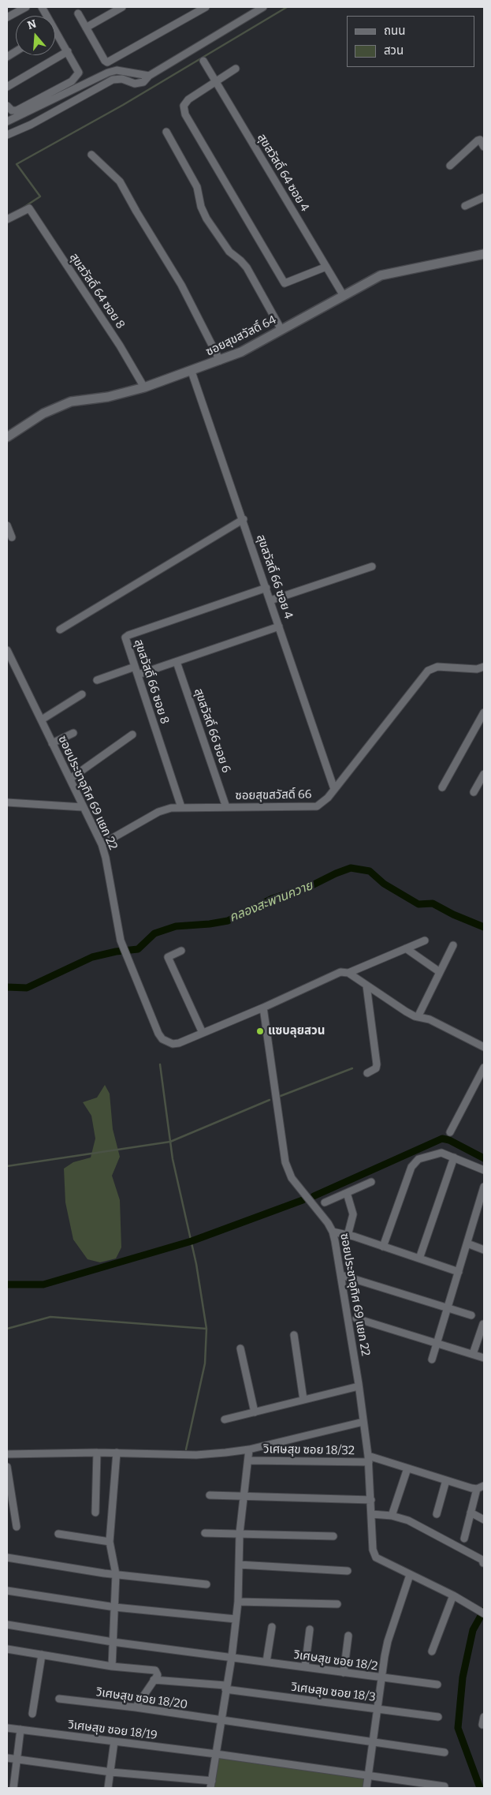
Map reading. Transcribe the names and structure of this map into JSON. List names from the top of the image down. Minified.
{"streets":{"street":["สุขสวัสดิ์ 64 ซอย 4","สุขสวัสดิ์ 64 ซอย 8","ซอยสุขสวัสดิ์ 64","สุขสวัสดิ์ 66 ซอย 4","สุขสวัสดิ์ 66 ซอย 8","สุขสวัสดิ์ 66 ซอย 6","ซอยประชาอุทิศ 69 แยก 22","ซอยสุขสวัสดิ์ 66","วิเศษสุข ซอย 18/32","วิเศษสุข ซอย 18/2","วิเศษสุข ซอย 18/3","วิเศษสุข ซอย 18/20","วิเศษสุข ซอย 18/19"]},"crossings":[["สุขสวัสดิ์ 64 ซอย 4","ซอยสุขสวัสดิ์ 64"],["สุขสวัสดิ์ 64 ซอย 8","ซอยสุขสวัสดิ์ 64"],["ซอยสุขสวัสดิ์ 64","สุขสวัสดิ์ 66 ซอย 4"],["สุขสวัสดิ์ 66 ซอย 4","สุขสวัสดิ์ 66 ซอย 8"],["สุขสวัสดิ์ 66 ซอย 4","ซอยสุขสวัสดิ์ 66"],["สุขสวัสดิ์ 66 ซอย 8","ซอยสุขสวัสดิ์ 66"],["สุขสวัสดิ์ 66 ซอย 6","ซอยสุขสวัสดิ์ 66"],["ซอยประชาอุทิศ 69 แยก 22","ซอยสุขสวัสดิ์ 66"],["ซอยประชาอุทิศ 69 แยก 22","วิเศษสุข ซอย 18/32"]],"water":["คลองสะพานควาย"],"places":["แซบลุยสวน"],"legend":["ถนน","สวน"],"north":"top"}
